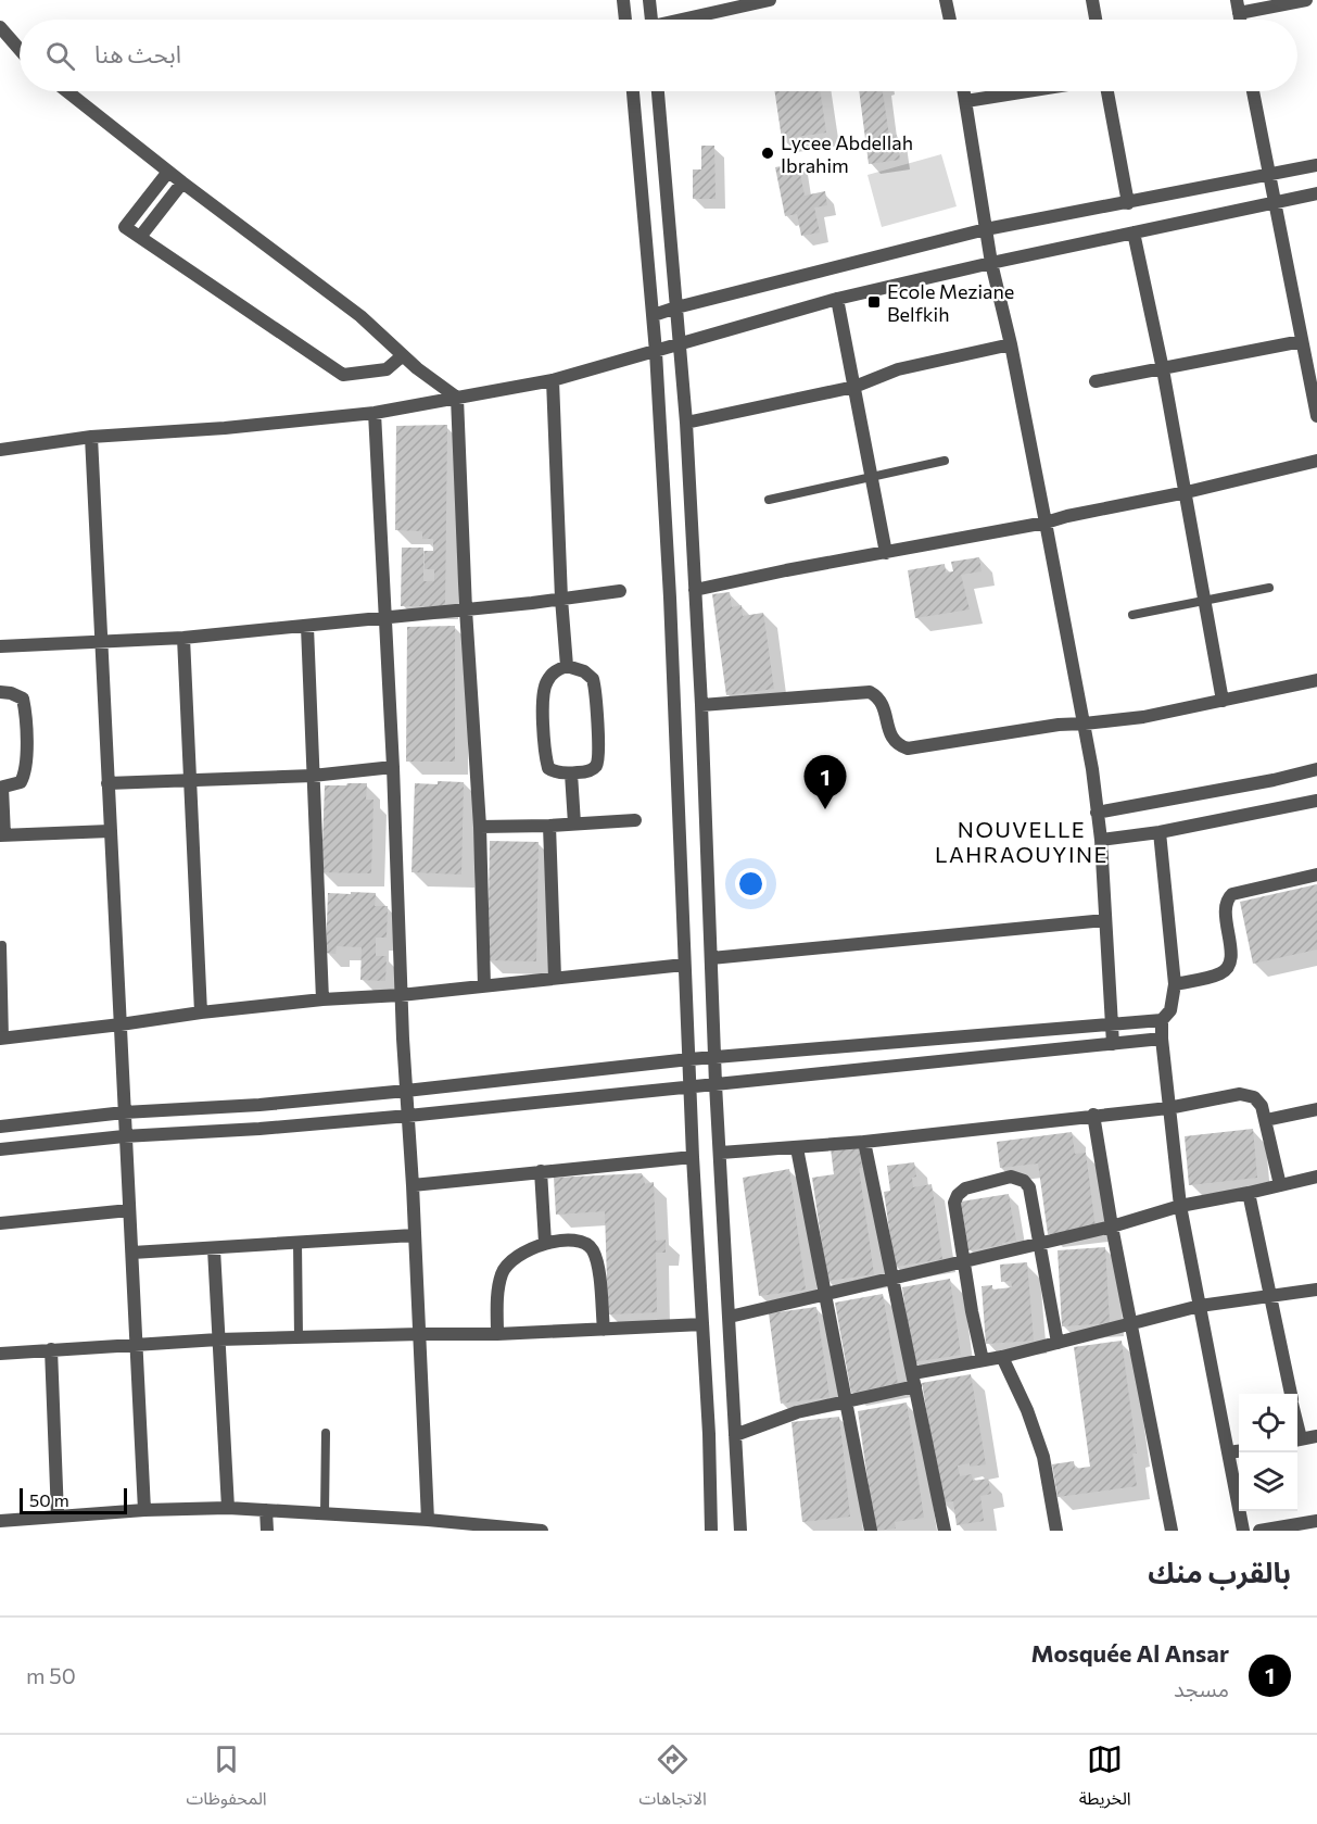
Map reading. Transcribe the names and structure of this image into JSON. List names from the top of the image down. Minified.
{"districts":["NOUVELLE LAHRAOUYINE"],"places":{"other":["Lycee Abdellah Ibrahim"],"transit":["Ecole Meziane Belfkih"]},"scale_bar":"50 m","page":{"search":"ابحث هنا","pins":"1","scale":"50 m","heading":"بالقرب منك","list":[{"mark":"1","name":"Mosquée Al Ansar","note":"مسجد","value":"50 m"}],"nav":["الخريطة","الاتجاهات","المحفوظات"]}}
